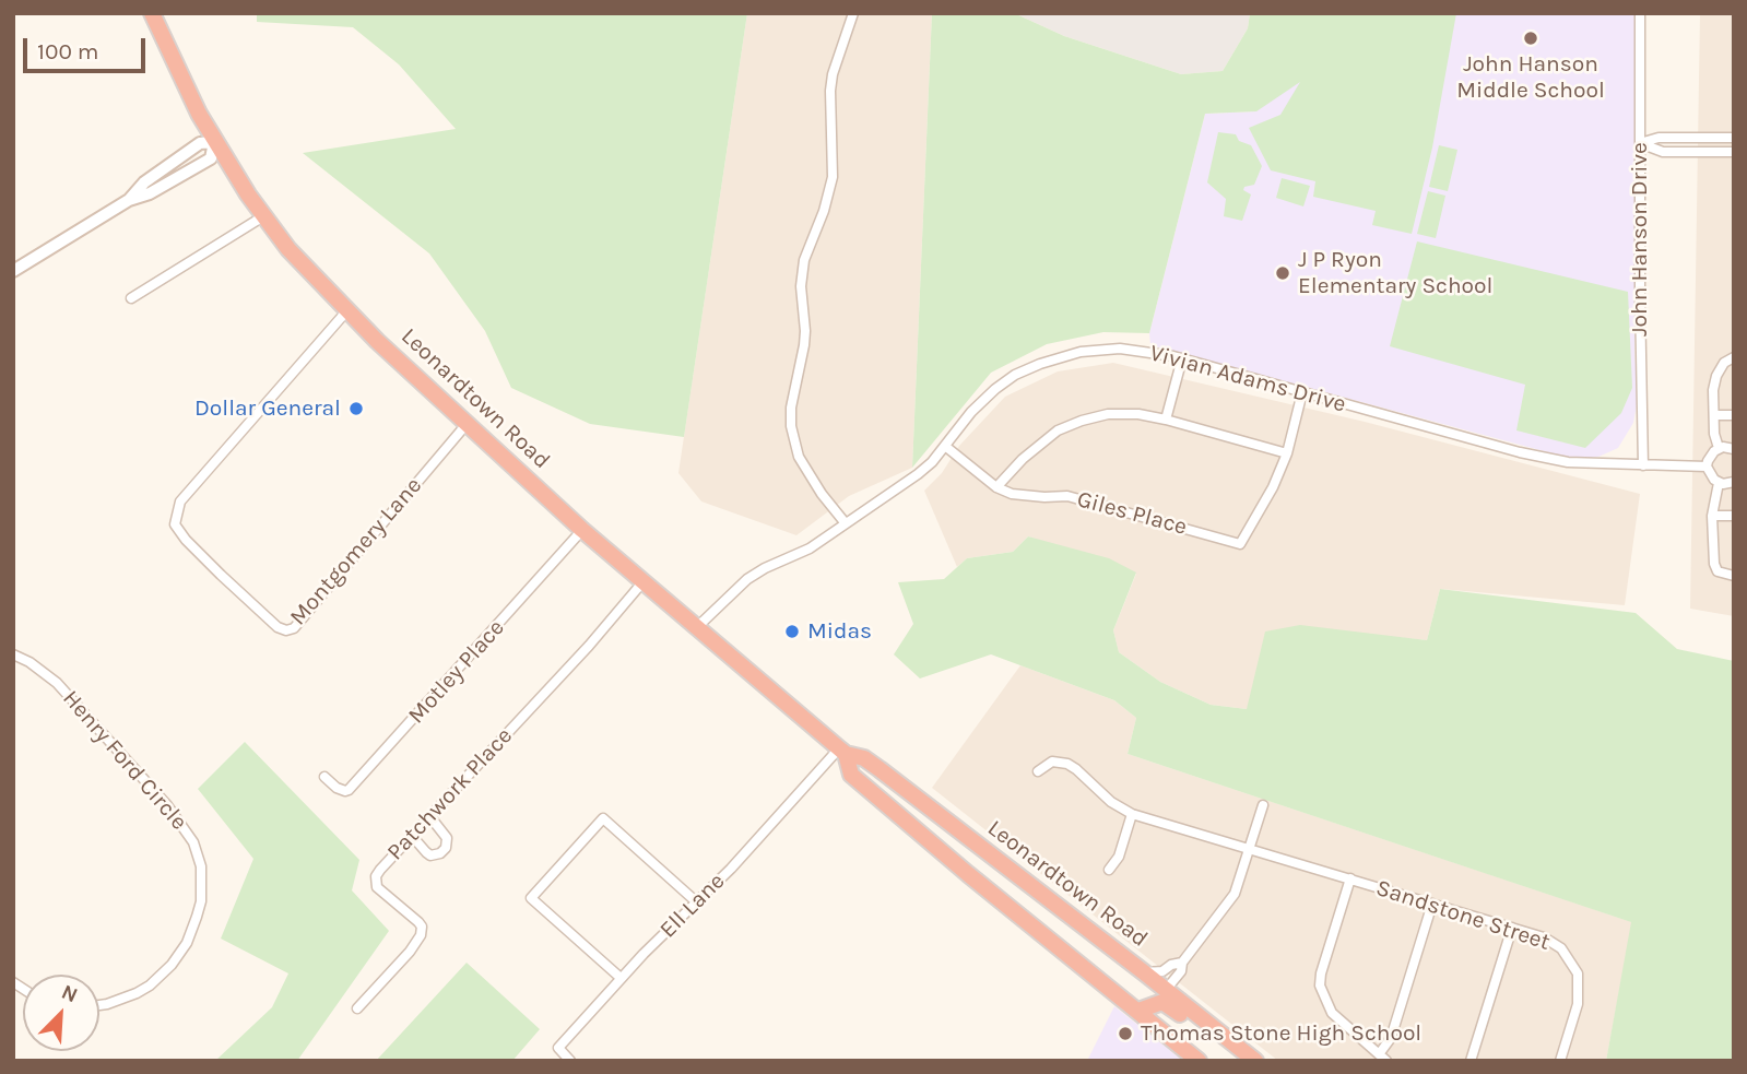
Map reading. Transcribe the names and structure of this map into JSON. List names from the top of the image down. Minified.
{"streets":{"highway":["Leonardtown Road"],"street":["John Hanson Drive","Vivian Adams Drive","Giles Place","Montgomery Lane","Motley Place","Henry Ford Circle","Patchwork Place","Ell Lane","Sandstone Street"]},"crossings":[["John Hanson Drive","Vivian Adams Drive"],["Vivian Adams Drive","Leonardtown Road"],["Vivian Adams Drive","Giles Place"],["Leonardtown Road","Montgomery Lane"],["Leonardtown Road","Motley Place"],["Leonardtown Road","Patchwork Place"],["Leonardtown Road","Ell Lane"]],"places":["John Hanson Middle School","J P Ryon Elementary School","Dollar General","Midas","Thomas Stone High School"],"scale_bar":"100 m","north":"top right"}
